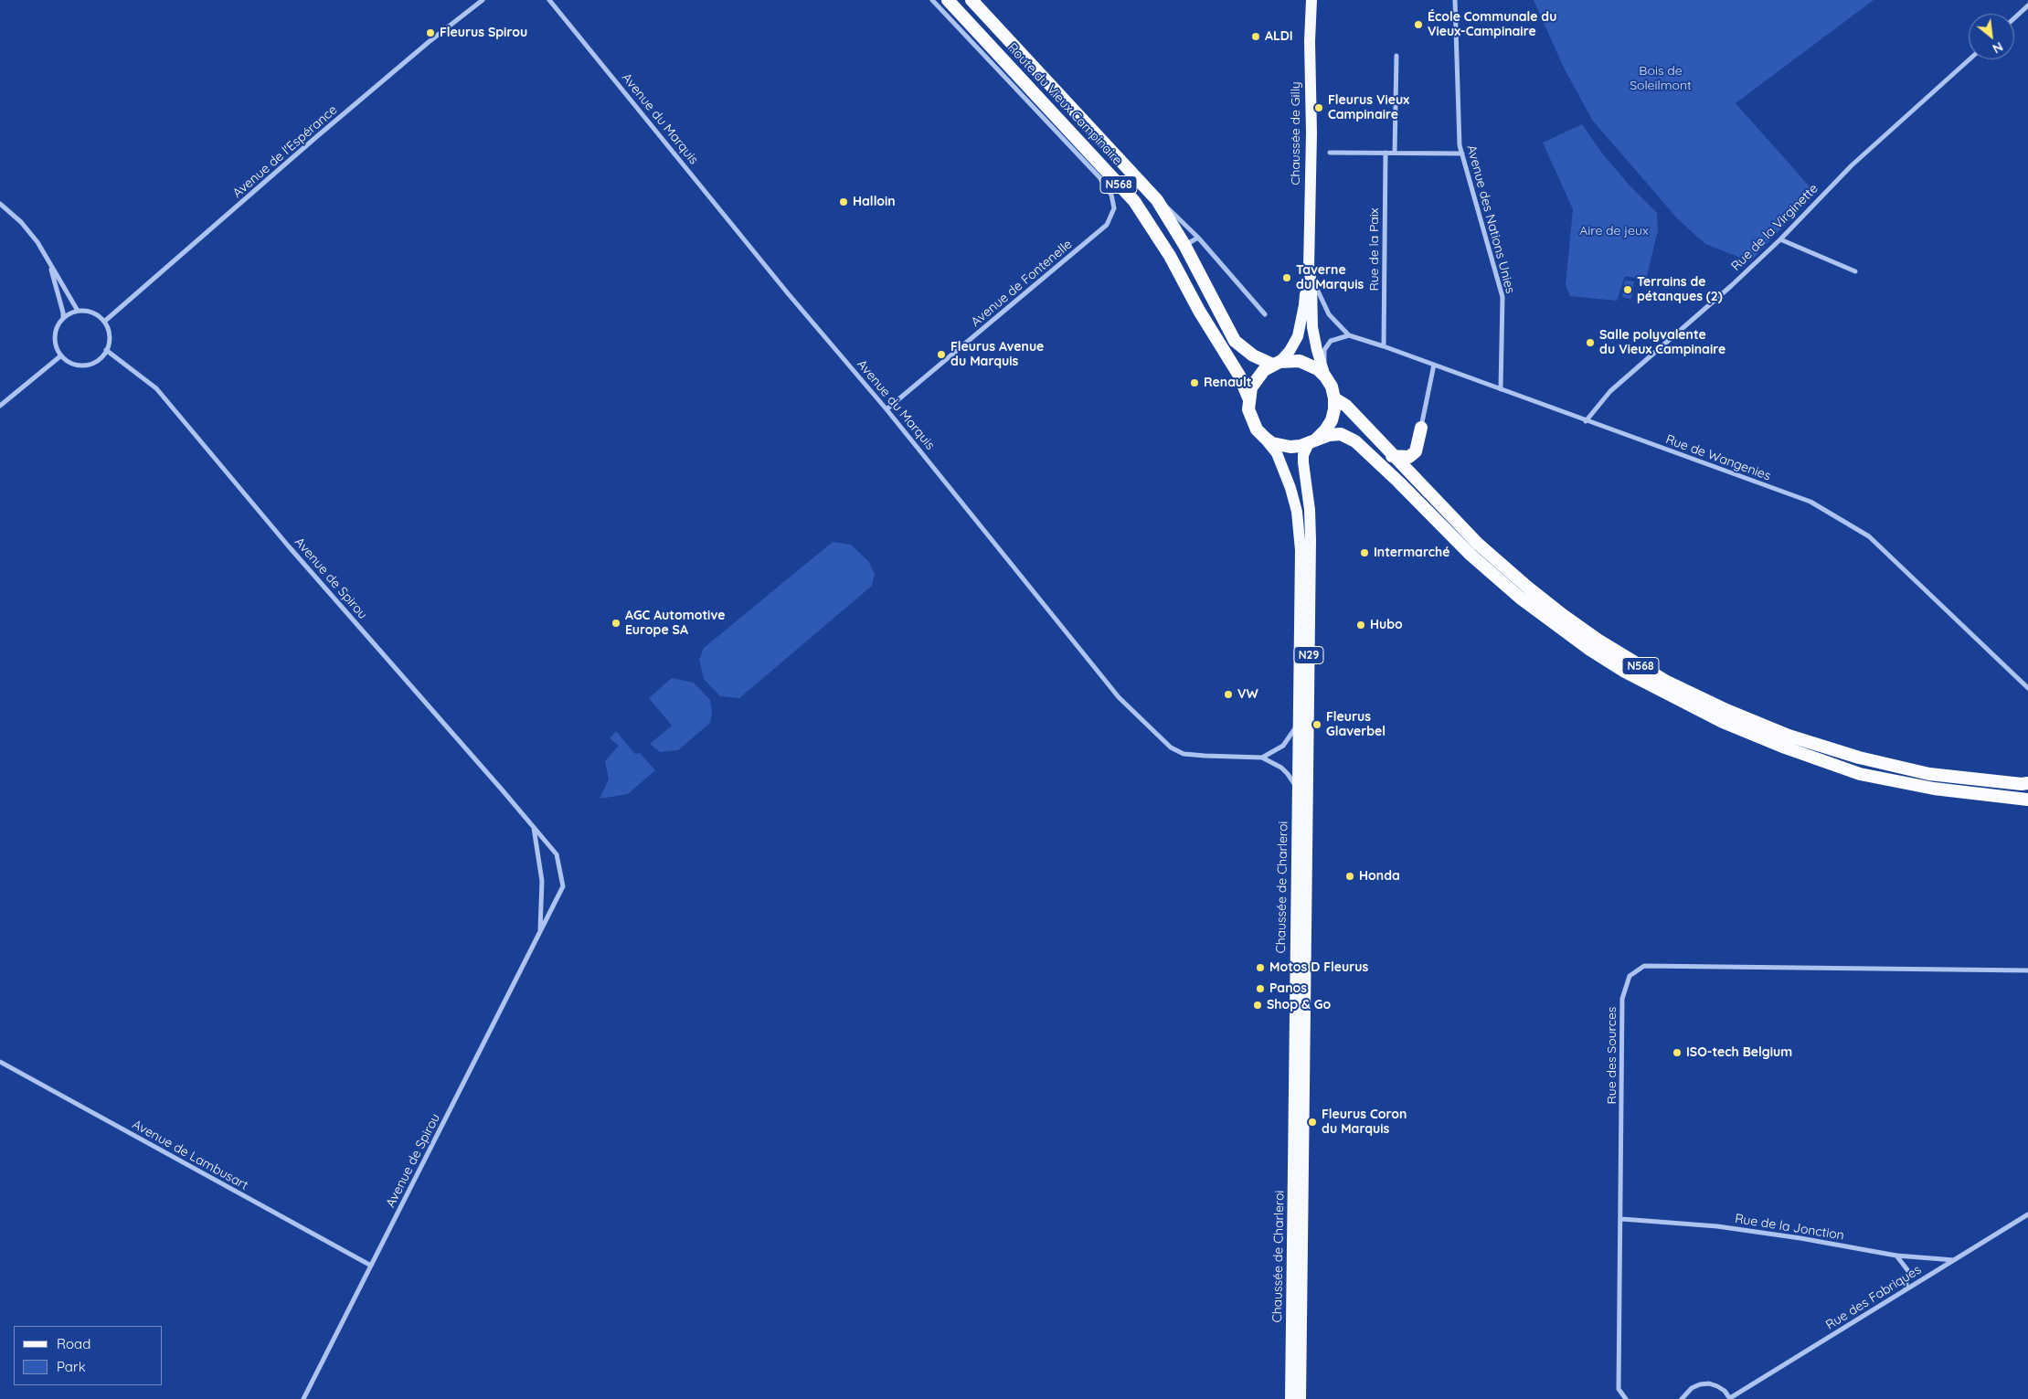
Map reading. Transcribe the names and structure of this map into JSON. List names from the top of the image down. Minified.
{"streets":{"highway":["Route du Vieux Campinaire","N568"],"main road":["Chaussée de Gilly","N29","Chaussée de Charleroi"],"street":["Avenue du Marquis","Avenue de l'Espérance","Avenue des Nations Unies","Rue de la Virginette","Rue de la Paix","Avenue de Fontenelle","Rue de Wangenies","Avenue de Spirou","Rue des Sources","Avenue de Lambusart","Rue de la Jonction","Rue des Fabriques"]},"crossings":[["Route du Vieux Campinaire","Chaussée de Gilly"],["Route du Vieux Campinaire","N568"],["Route du Vieux Campinaire","Chaussée de Charleroi"],["Avenue du Marquis","Avenue de Fontenelle"],["Avenue du Marquis","Chaussée de Charleroi"],["Chaussée de Gilly","N568"],["Chaussée de Gilly","Chaussée de Charleroi"],["Avenue de l'Espérance","Avenue de Spirou"],["N568","Chaussée de Charleroi"],["Avenue des Nations Unies","Rue de Wangenies"],["Rue de la Virginette","Rue de Wangenies"],["Rue de la Paix","Rue de Wangenies"],["Avenue de Spirou","Avenue de Lambusart"],["Rue des Sources","Rue de la Jonction"],["Rue de la Jonction","Rue des Fabriques"]],"parks":["Bois de Soleilmont","Aire de jeux"],"places":["École Communale du Vieux-Campinaire","Fleurus Spirou","ALDI","Fleurus Vieux Campinaire","Halloin","Taverne du Marquis","Terrains de pétanques (2)","Salle polyvalente du Vieux Campinaire","Fleurus Avenue du Marquis","Renault","Intermarché","AGC Automotive Europe SA","Hubo","VW","Fleurus Glaverbel","Honda","Motos D Fleurus","Panos","Shop & Go","ISO-tech Belgium","Fleurus Coron du Marquis"],"legend":["Road","Park"],"north":"bottom right"}
